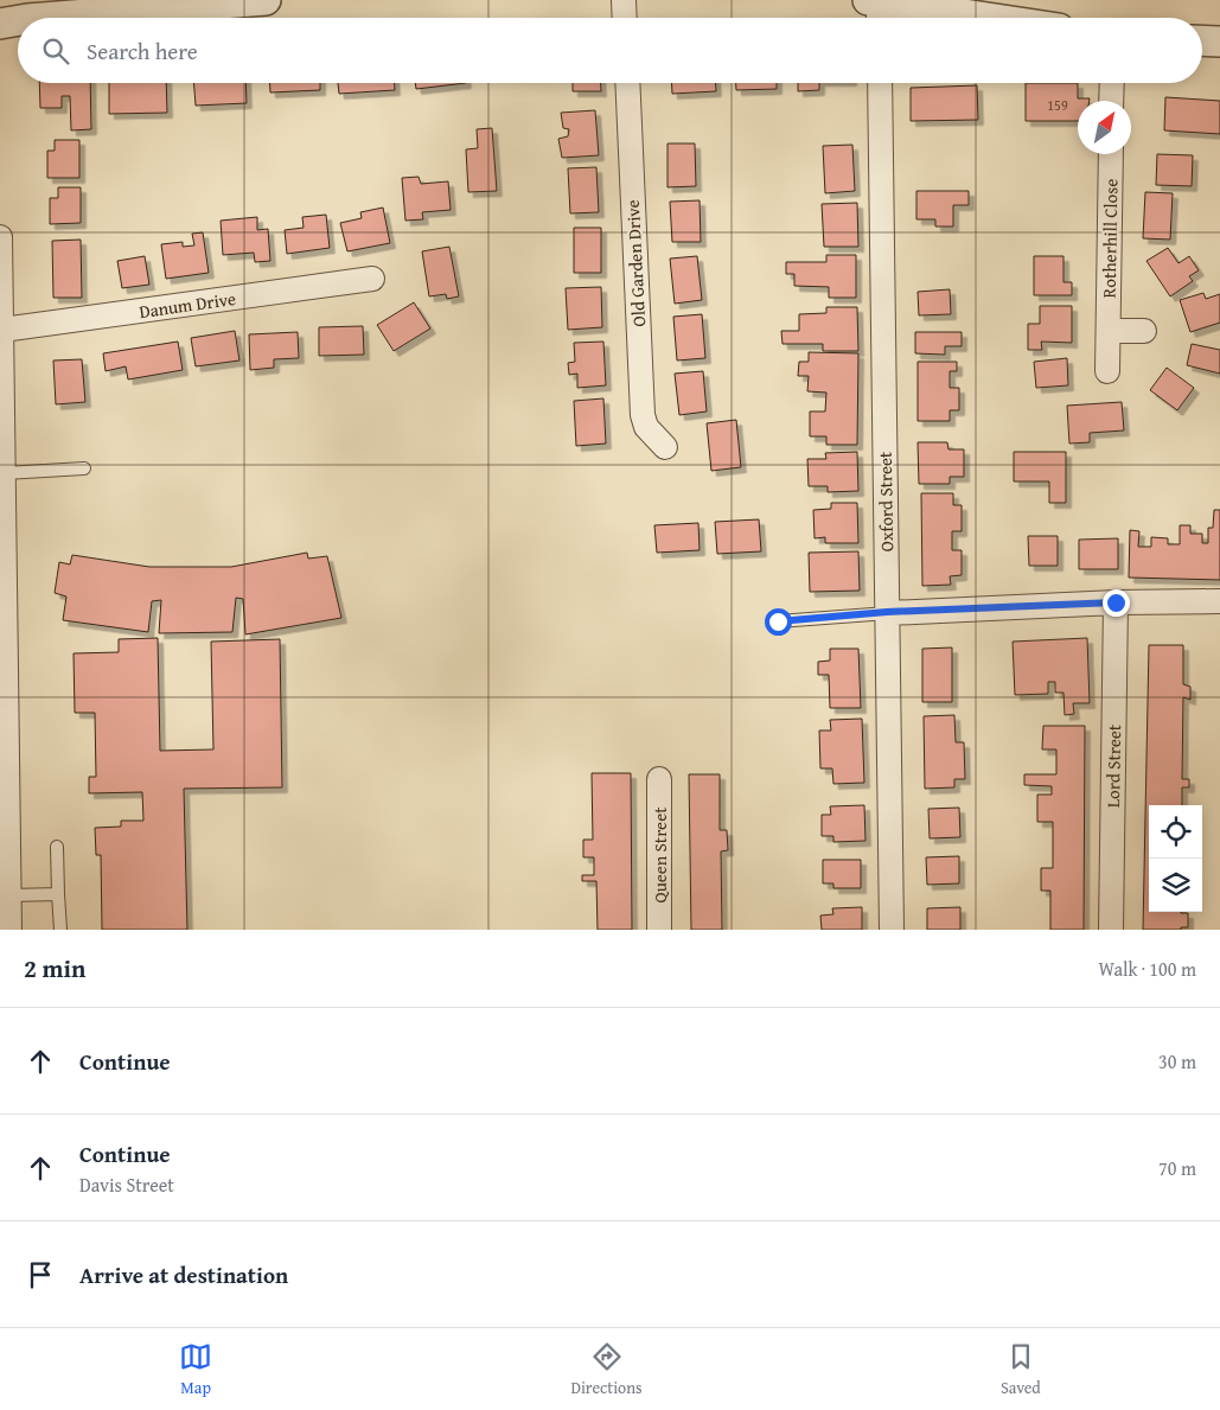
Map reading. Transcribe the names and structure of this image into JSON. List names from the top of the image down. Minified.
{"streets":{"street":["Rotherhill Close","Old Garden Drive","Danum Drive","Oxford Street","Lord Street","Queen Street"]},"house_numbers":["159"],"north":"top right","page":{"search":"Search here","heading":["2 min","Walk · 100 m"],"list":[["Continue","30 m"],["Continue","Davis Street","70 m"],"Arrive at destination"],"nav":["Map","Directions","Saved"]}}
